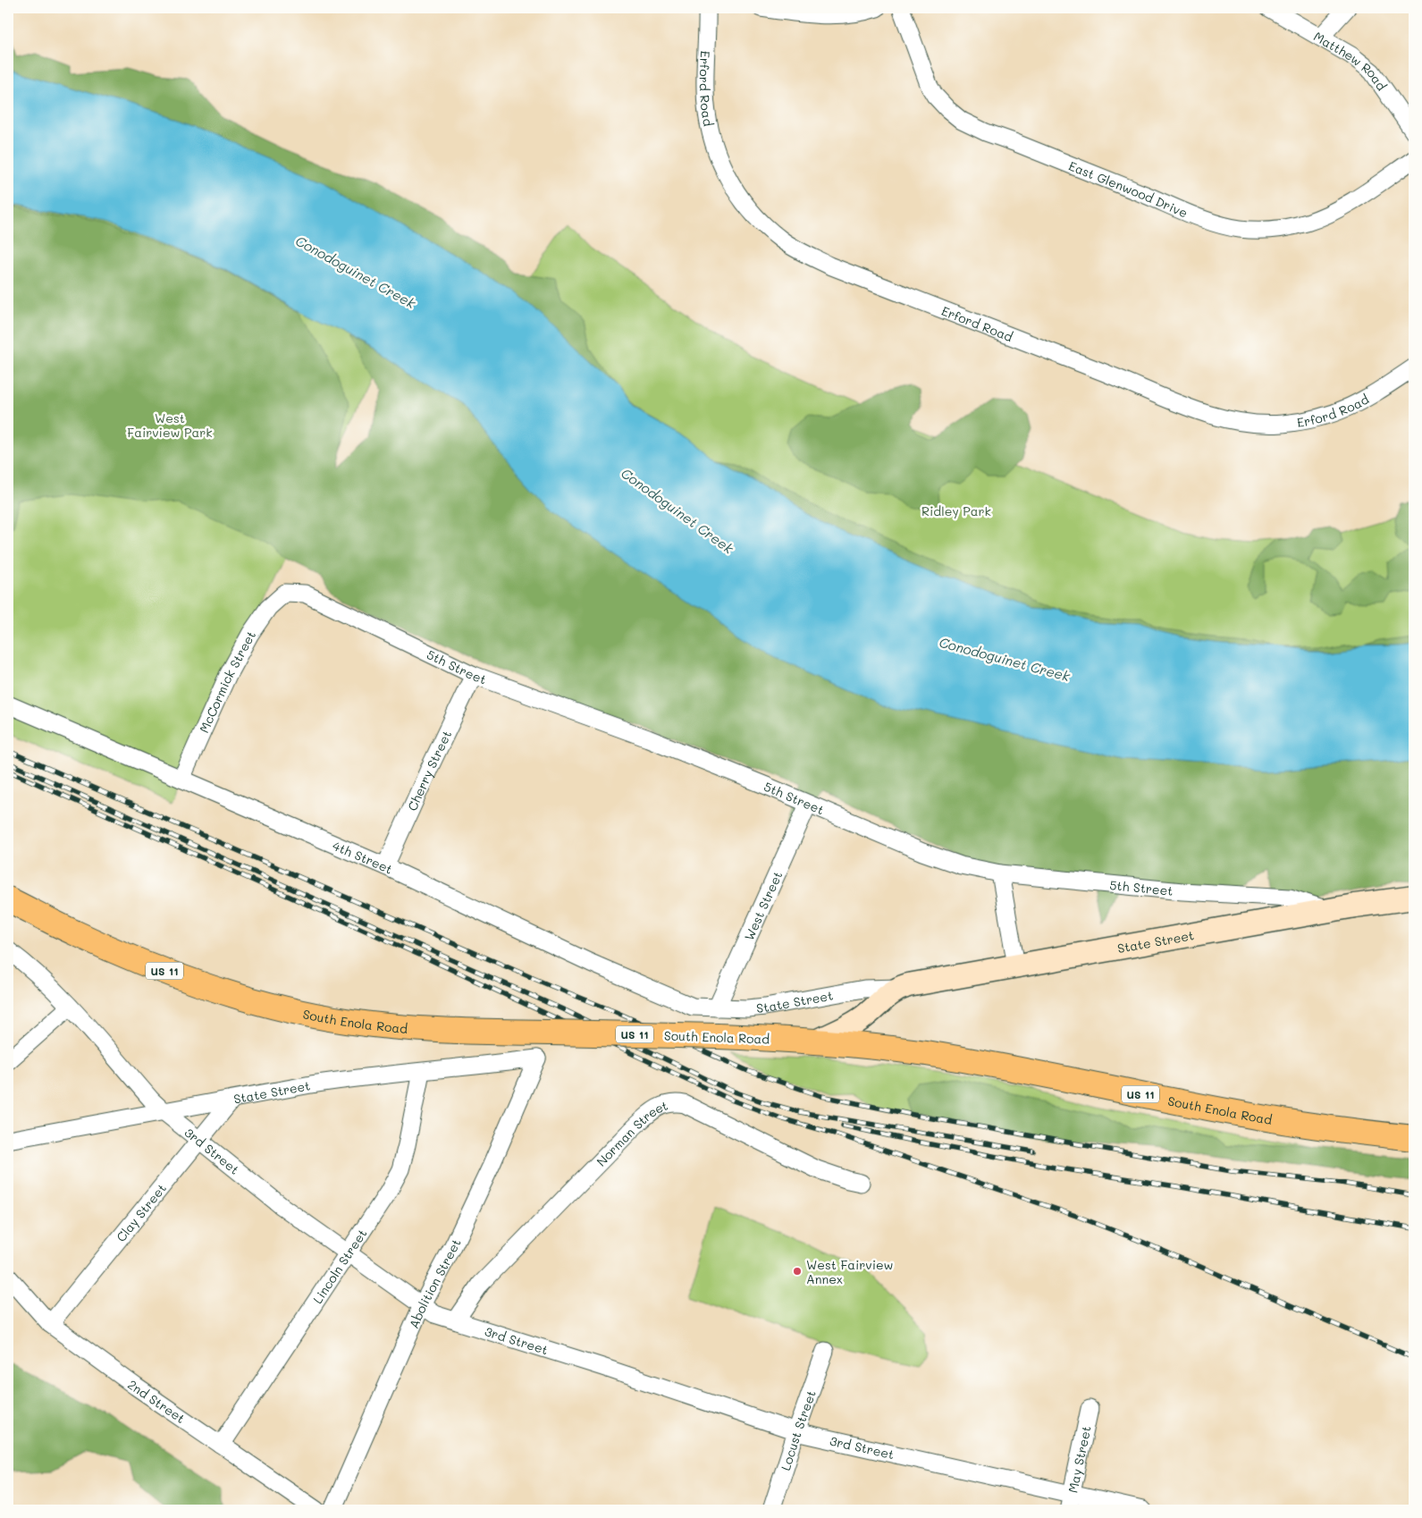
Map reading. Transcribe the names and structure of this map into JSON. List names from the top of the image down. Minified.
{"streets":{"main road":["State Street","US 11","South Enola Road"],"street":["Matthew Road","Erford Road","East Glenwood Drive","5th Street","McCormick Street","Cherry Street","4th Street","West Street","Norman Street","3rd Street","Clay Street","Lincoln Street","Abolition Street","2nd Street","Locust Street","May Street"]},"crossings":[["5th Street","McCormick Street"],["5th Street","Cherry Street"],["5th Street","West Street"],["5th Street","State Street"],["McCormick Street","4th Street"],["Cherry Street","4th Street"],["4th Street","West Street"],["4th Street","State Street"],["West Street","State Street"],["State Street","3rd Street"],["State Street","Clay Street"],["State Street","Lincoln Street"],["State Street","Abolition Street"],["Norman Street","3rd Street"],["3rd Street","Clay Street"],["3rd Street","Lincoln Street"],["3rd Street","Abolition Street"],["3rd Street","Locust Street"],["3rd Street","May Street"],["Clay Street","2nd Street"],["Lincoln Street","2nd Street"]],"water":["Conodoguinet Creek"],"parks":["West Fairview Park","Ridley Park"],"places":["West Fairview Annex"]}
